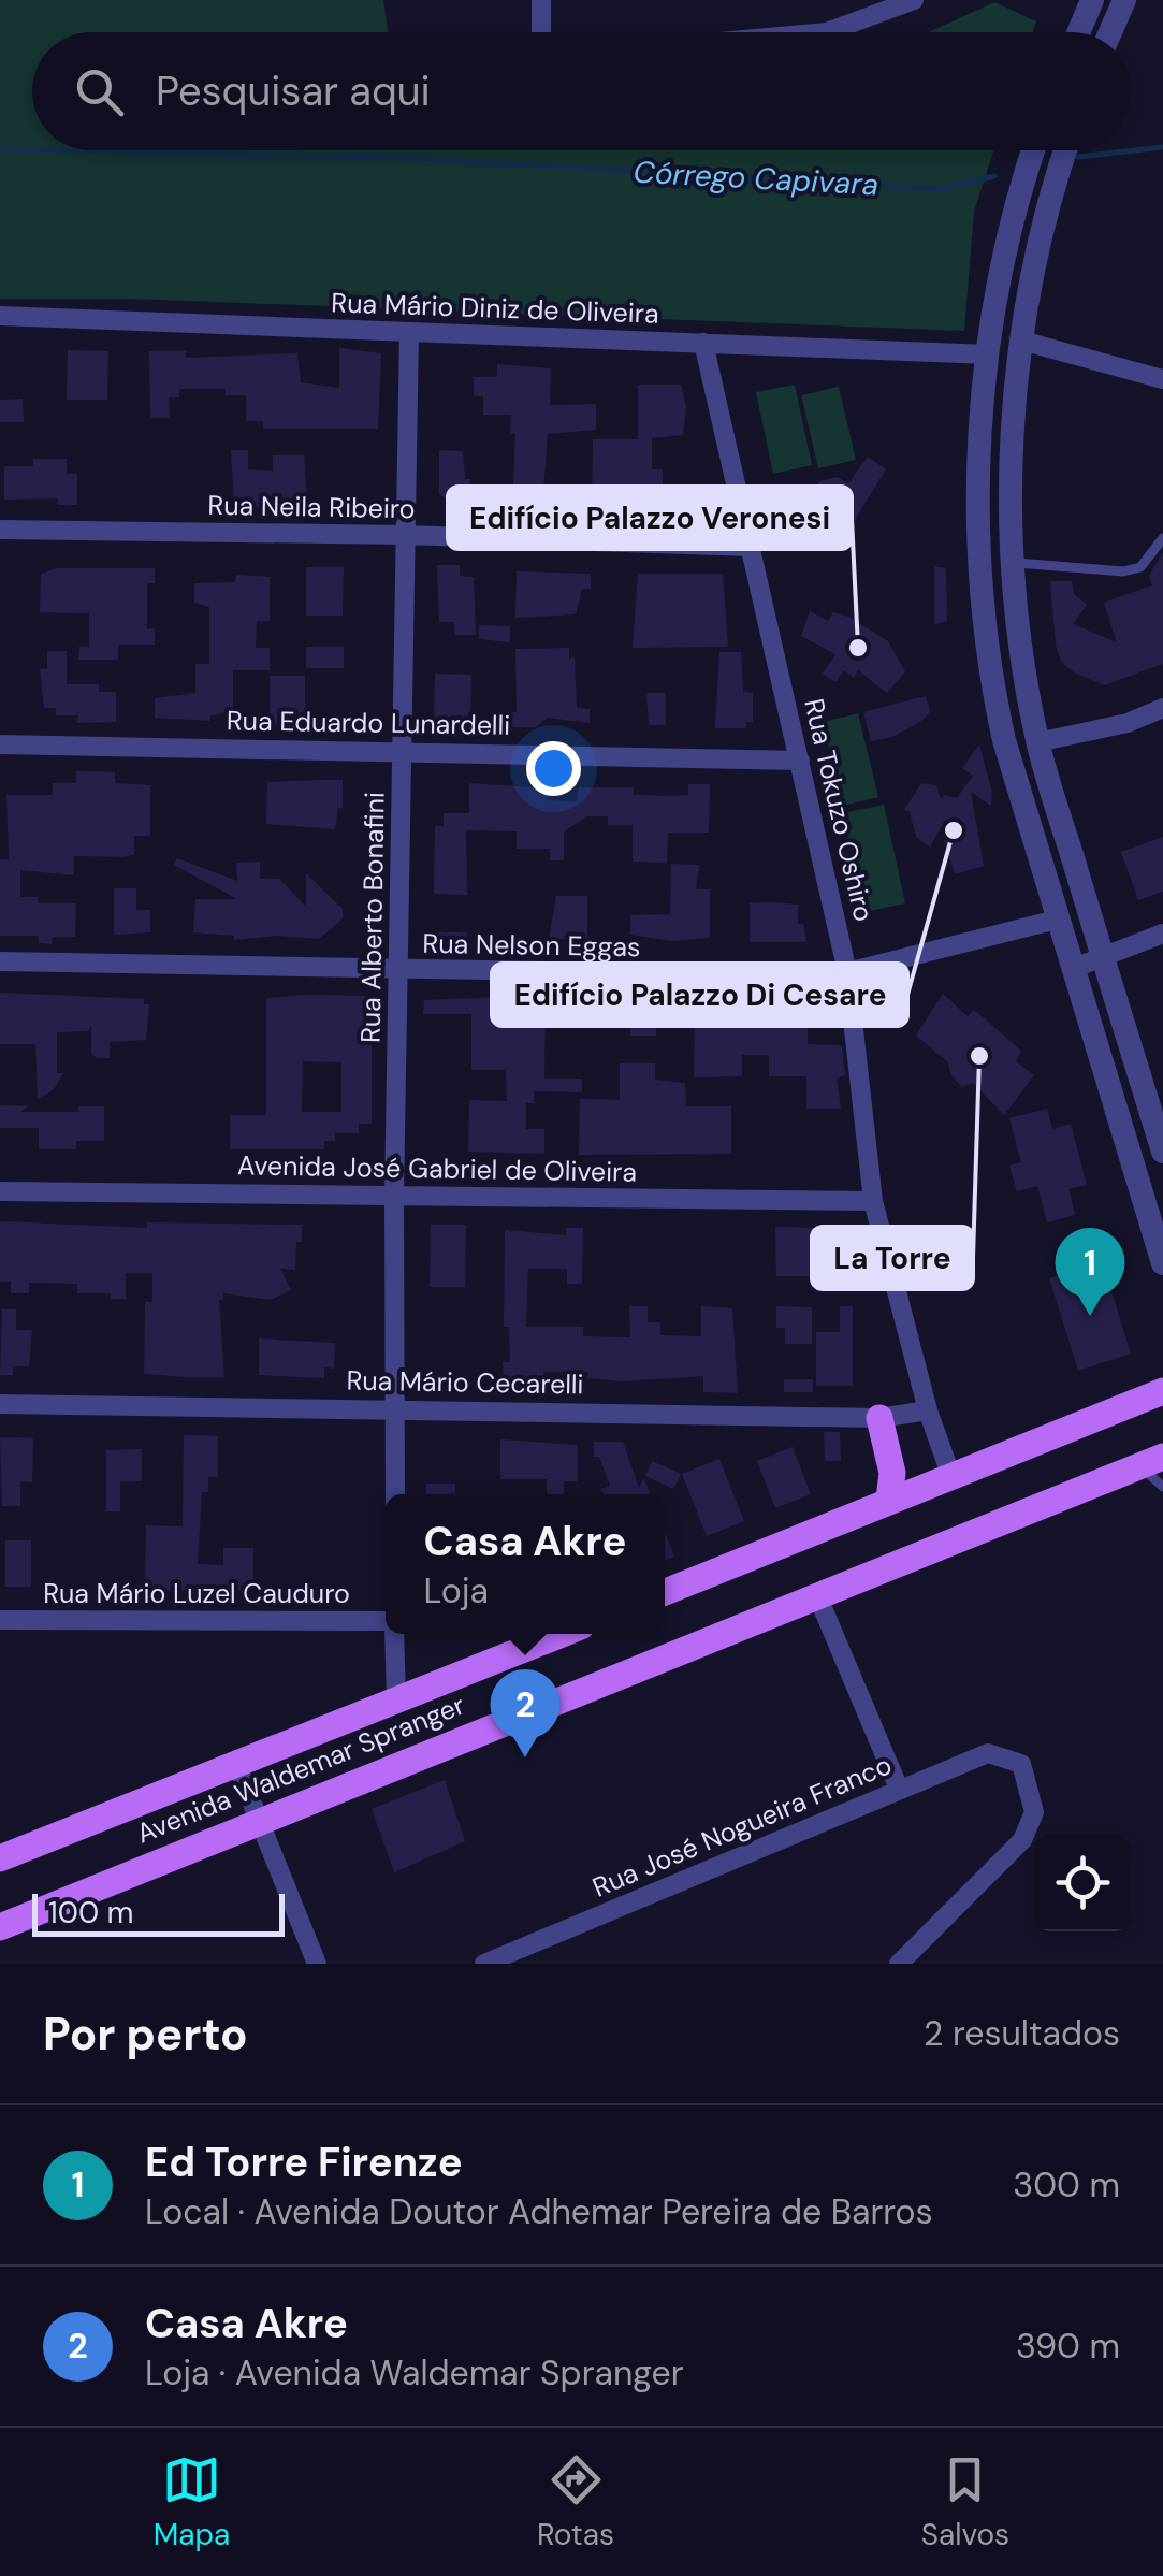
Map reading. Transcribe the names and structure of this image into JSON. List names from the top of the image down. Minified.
{"streets":{"main road":["Avenida Waldemar Spranger"],"street":["Rua Mário Diniz de Oliveira","Rua Neila Ribeiro","Rua Eduardo Lunardelli","Rua Tokuzo Oshiro","Rua Alberto Bonafini","Rua Nelson Eggas","Avenida José Gabriel de Oliveira","Rua Mário Cecarelli","Rua Mário Luzel Cauduro","Rua José Nogueira Franco"]},"crossings":[["Rua Mário Diniz de Oliveira","Rua Tokuzo Oshiro"],["Rua Mário Diniz de Oliveira","Rua Alberto Bonafini"],["Rua Neila Ribeiro","Rua Tokuzo Oshiro"],["Rua Neila Ribeiro","Rua Alberto Bonafini"],["Rua Eduardo Lunardelli","Rua Tokuzo Oshiro"],["Rua Eduardo Lunardelli","Rua Alberto Bonafini"],["Rua Tokuzo Oshiro","Rua Nelson Eggas"],["Rua Tokuzo Oshiro","Avenida José Gabriel de Oliveira"],["Rua Tokuzo Oshiro","Rua Mário Cecarelli"],["Rua Alberto Bonafini","Rua Nelson Eggas"],["Rua Alberto Bonafini","Avenida José Gabriel de Oliveira"],["Rua Alberto Bonafini","Rua Mário Cecarelli"]],"water":["Córrego Capivara"],"places":["Edifício Palazzo Veronesi","Edifício Palazzo Di Cesare","La Torre"],"scale_bar":"100 m","page":{"search":"Pesquisar aqui","pins":["1","2"],"popup":["Casa Akre","Loja"],"scale":"100 m","heading":["Por perto","2 resultados"],"list":[{"mark":"1","name":"Ed Torre Firenze","note":"Local · Avenida Doutor Adhemar Pereira de Barros","value":"300 m"},{"mark":"2","name":"Casa Akre","note":"Loja · Avenida Waldemar Spranger","value":"390 m"}],"nav":["Mapa","Rotas","Salvos"]}}
